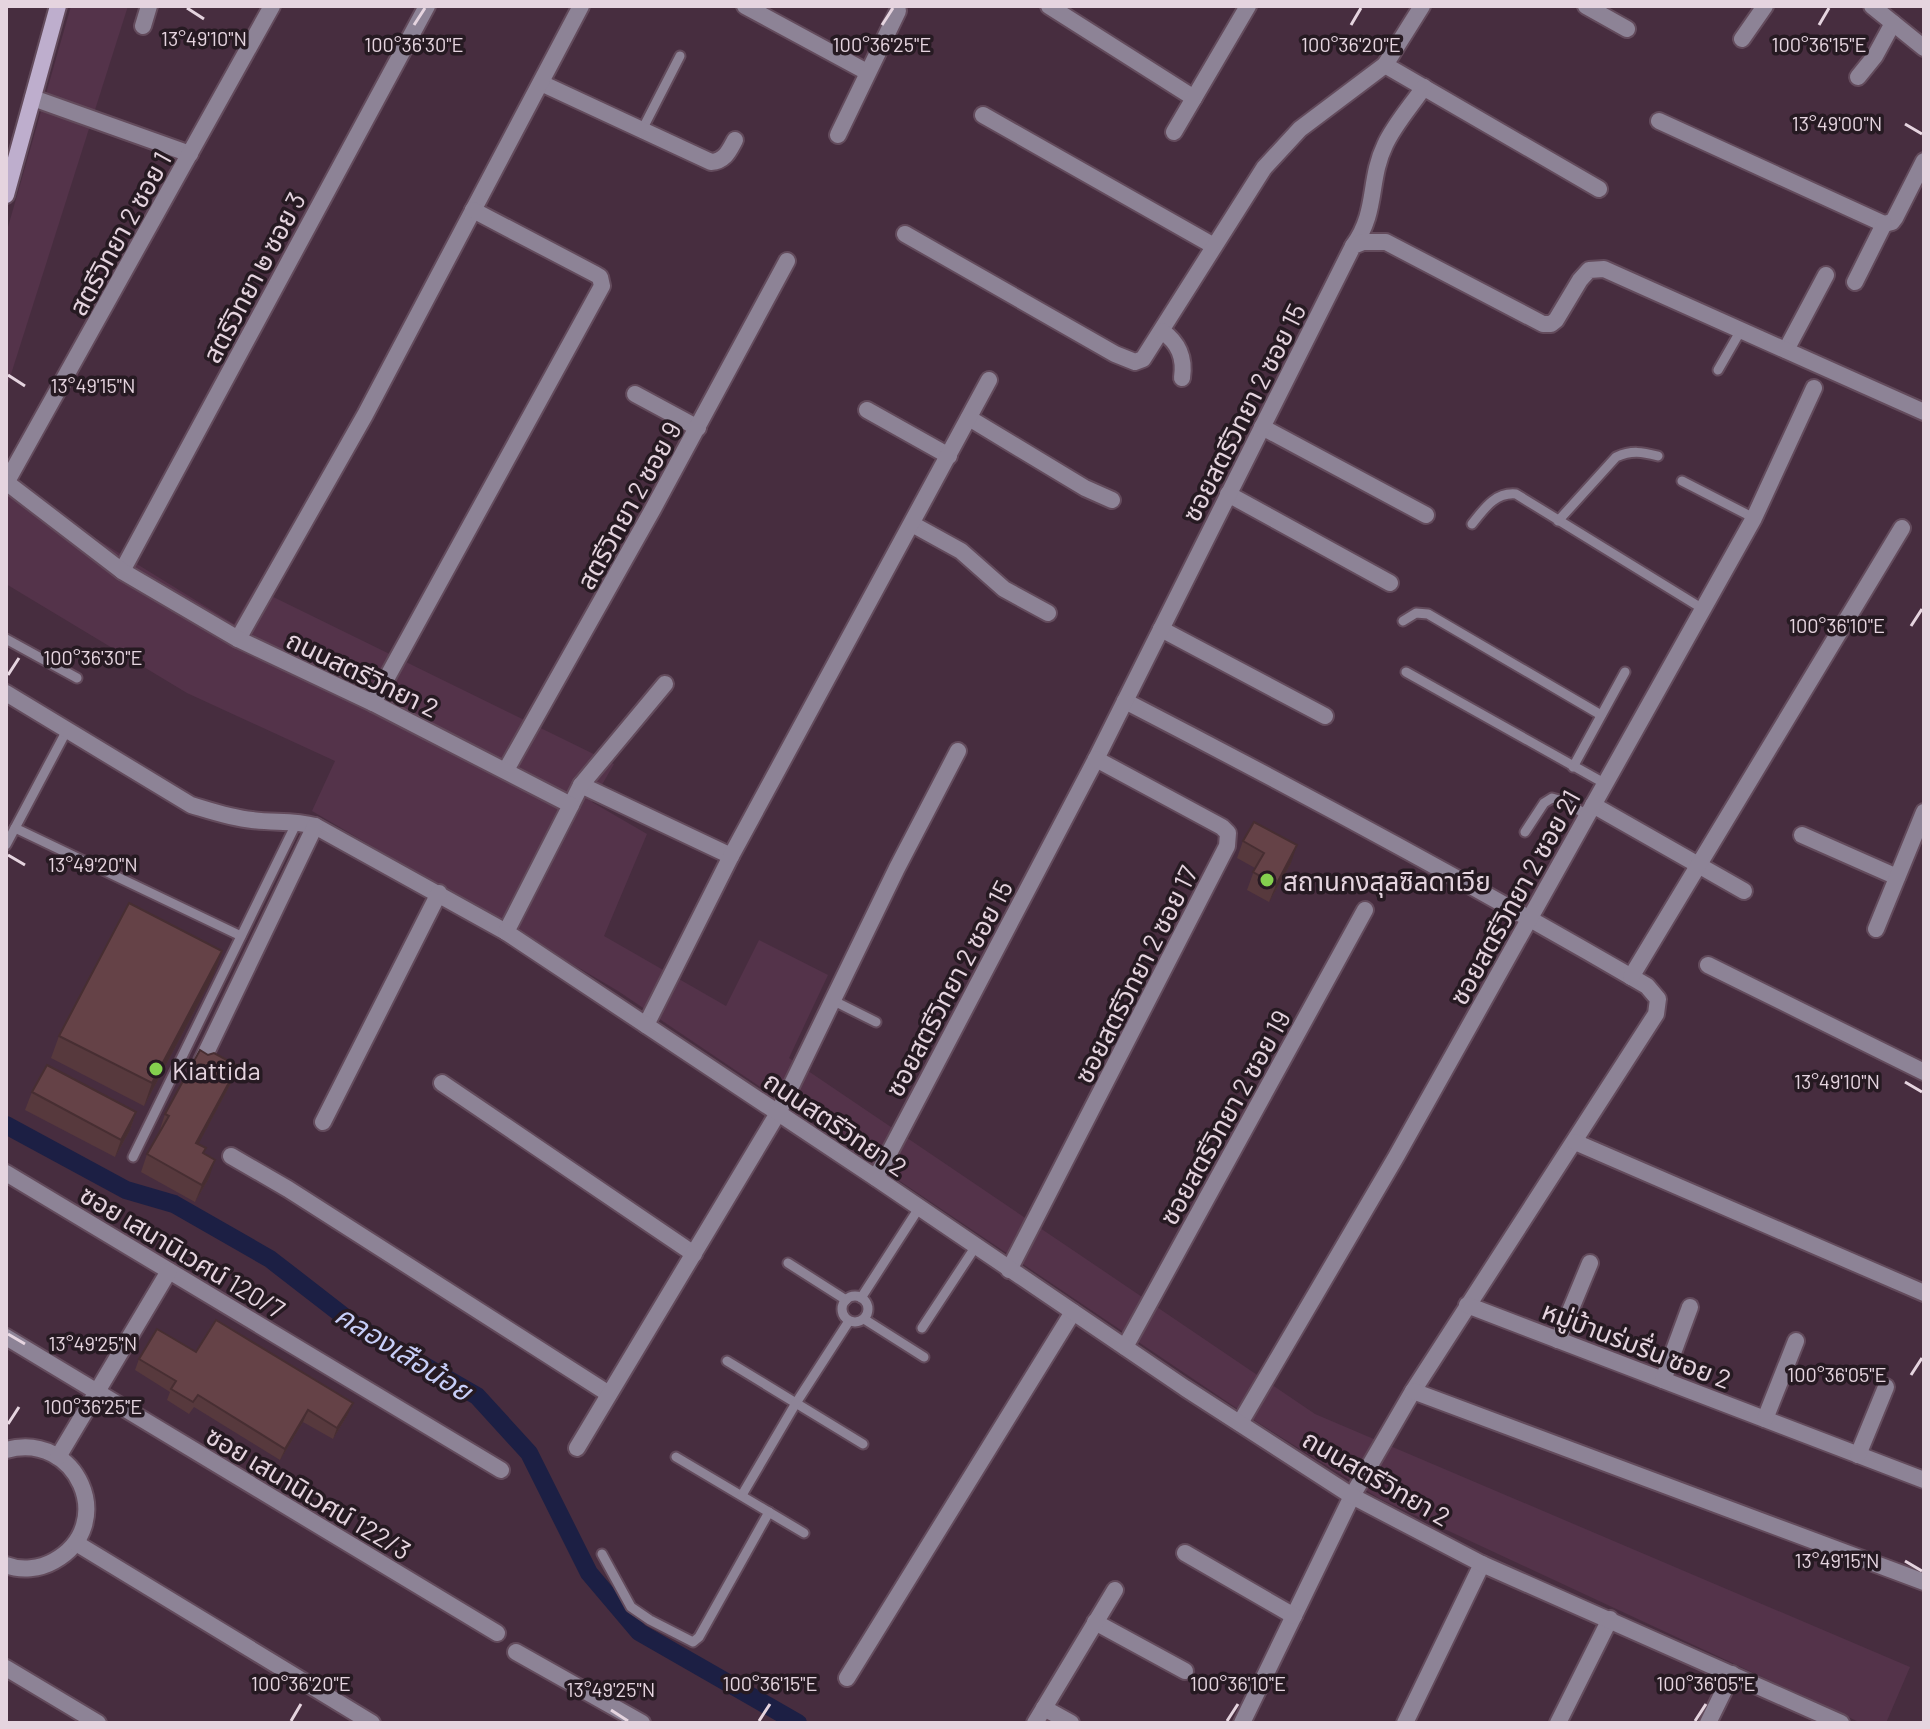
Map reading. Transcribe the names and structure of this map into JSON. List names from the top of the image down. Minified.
{"streets":{"street":["สตรีวิทยา 2 ซอย 1","สตรีวิทยา ๒ ซอย 3","ซอยสตรีวิทยา 2 ซอย 15","สตรีวิทยา 2 ซอย 9","ถนนสตรีวิทยา 2","ซอยสตรีวิทยา 2 ซอย 21","ซอยสตรีวิทยา 2 ซอย 17","ซอยสตรีวิทยา 2 ซอย 19","ซอย เสนานิเวศน์ 120/7","หมู่บ้านร่มรื่น ซอย 2","ซอย เสนานิเวศน์ 122/3"]},"crossings":[["สตรีวิทยา 2 ซอย 1","ถนนสตรีวิทยา 2"],["สตรีวิทยา ๒ ซอย 3","ถนนสตรีวิทยา 2"],["ซอยสตรีวิทยา 2 ซอย 15","ถนนสตรีวิทยา 2"],["ซอยสตรีวิทยา 2 ซอย 15","ซอยสตรีวิทยา 2 ซอย 17"],["สตรีวิทยา 2 ซอย 9","ถนนสตรีวิทยา 2"],["ถนนสตรีวิทยา 2","ซอยสตรีวิทยา 2 ซอย 21"],["ถนนสตรีวิทยา 2","ซอยสตรีวิทยา 2 ซอย 17"],["ถนนสตรีวิทยา 2","ซอยสตรีวิทยา 2 ซอย 19"]],"water":["คลองเสือน้อย"],"places":["สถานกงสุลซิลดาเวีย","Kiattida"],"coordinates":["13°49'10\"N","100°36'30\"E","100°36'25\"E","100°36'20\"E","100°36'15\"E","13°49'00\"N","13°49'15\"N","100°36'10\"E","13°49'20\"N","13°49'25\"N","100°36'05\"E"]}
